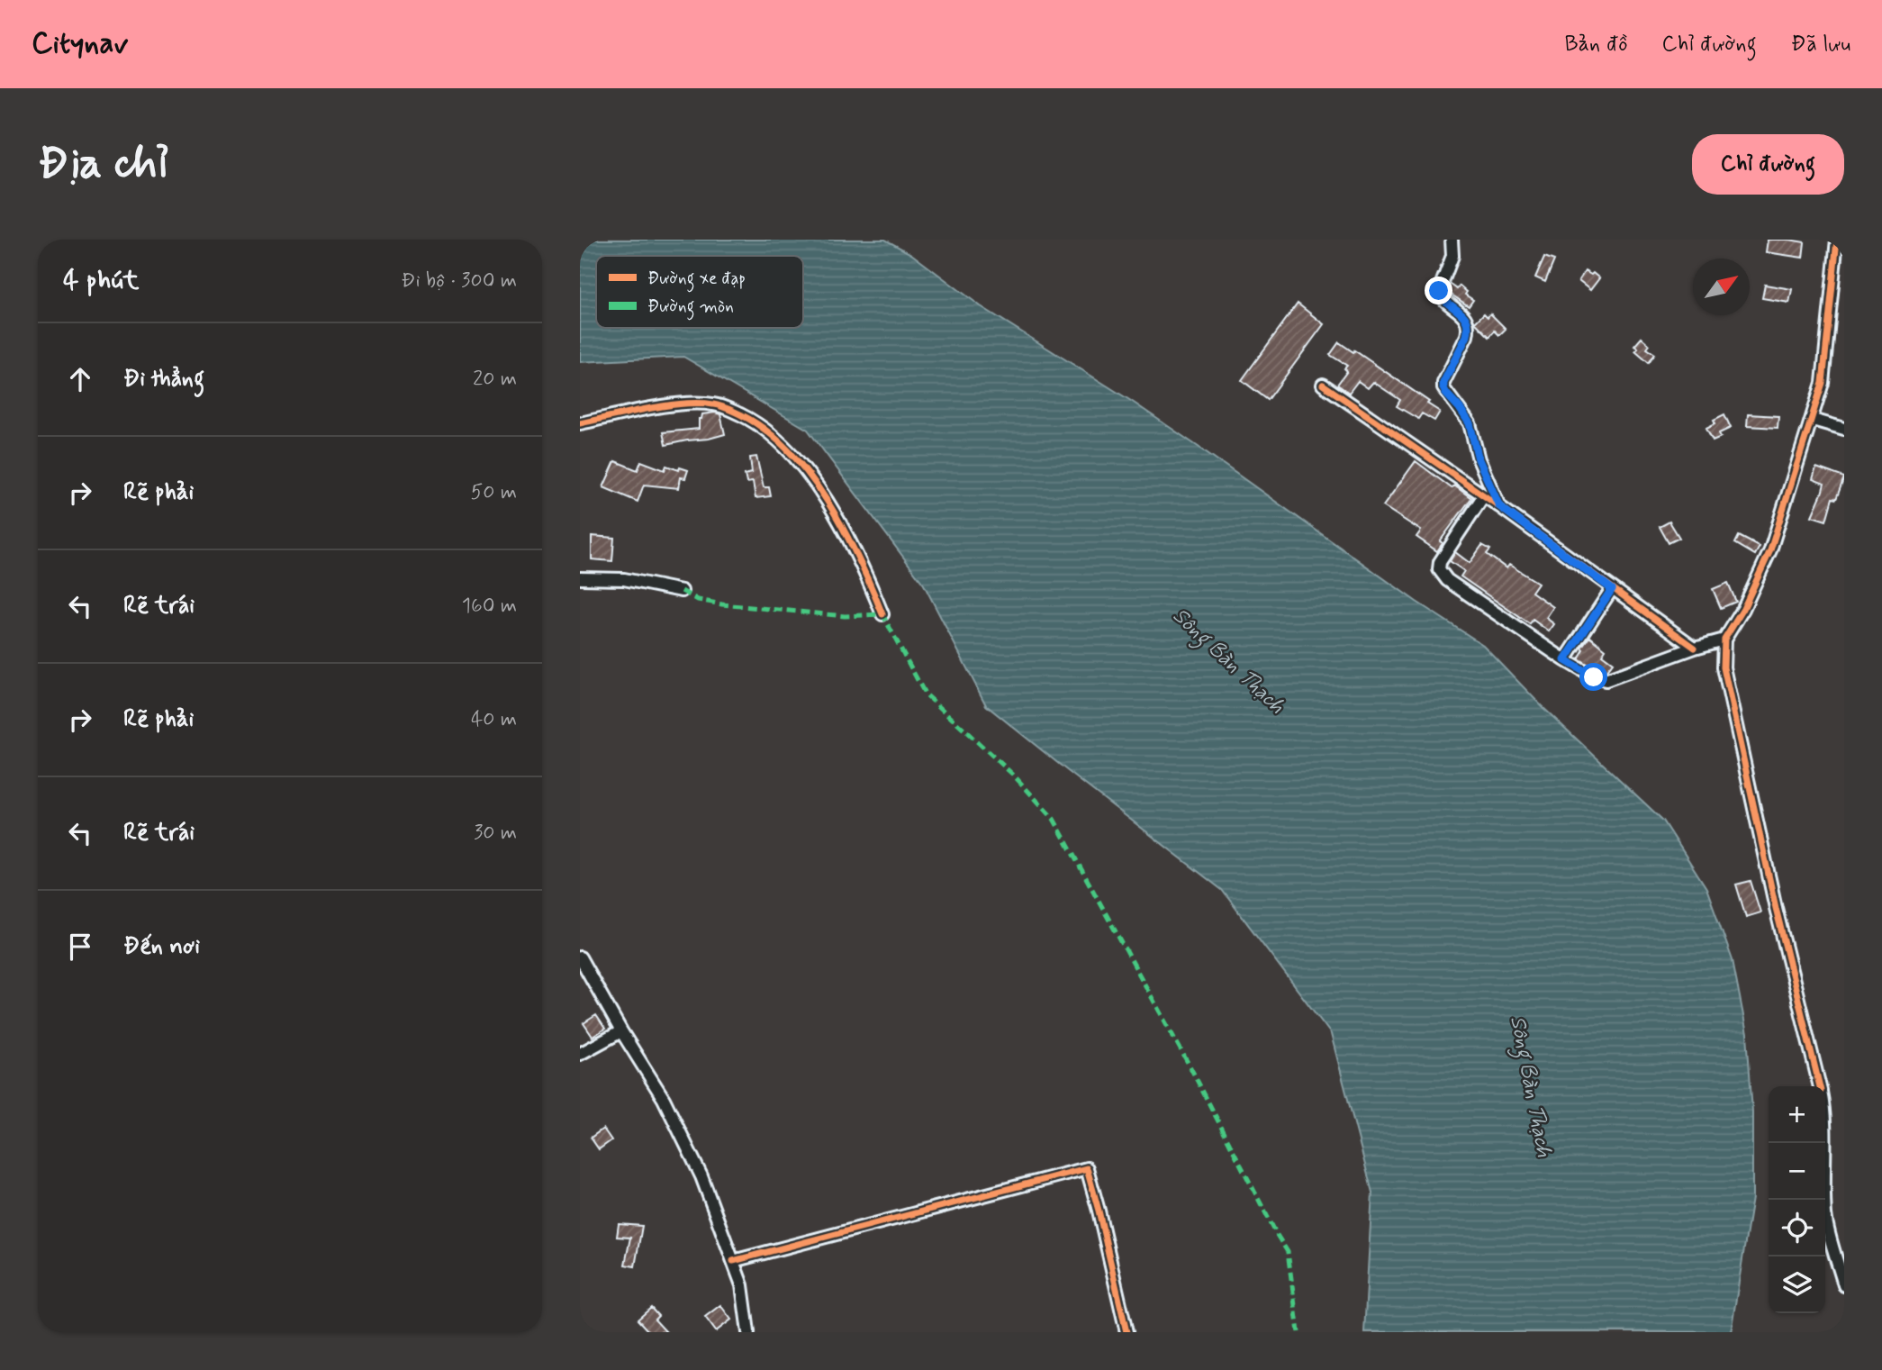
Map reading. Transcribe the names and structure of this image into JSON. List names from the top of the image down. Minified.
{"water":["Sông Bàn Thạch"],"legend":["Đường xe đạp","Đường mòn"],"north":"top right","page":{"header":"Citynav","nav":["Bản đồ","Chỉ đường","Đã lưu"],"buttons":"Chỉ đường","title":"Địa chỉ","heading":["4 phút","Đi bộ · 300 m"],"list":[["Đi thẳng","20 m"],["Rẽ phải","50 m"],["Rẽ trái","160 m"],["Rẽ phải","40 m"],["Rẽ trái","30 m"],"Đến nơi"],"map_buttons":["+","−"]}}
